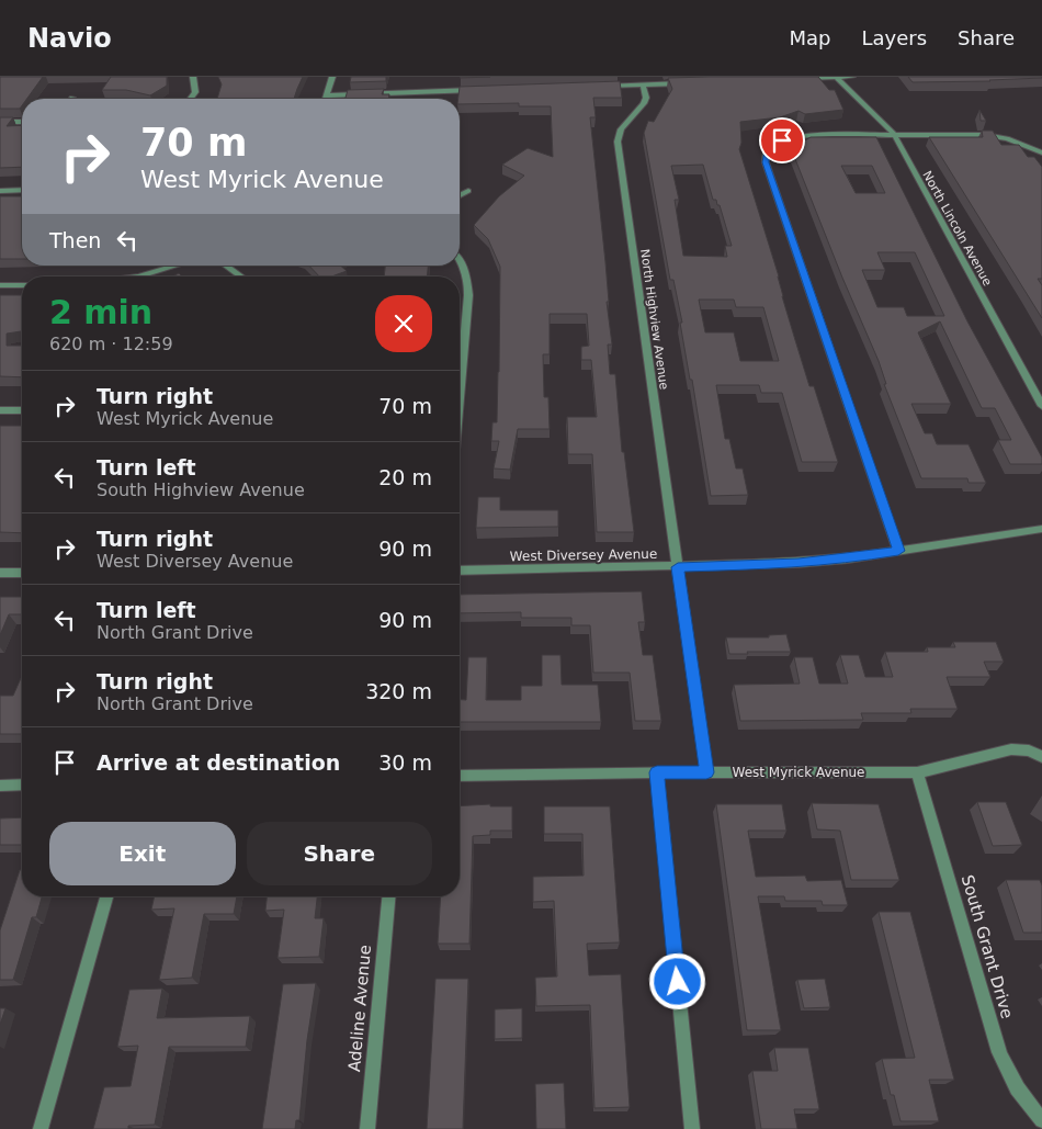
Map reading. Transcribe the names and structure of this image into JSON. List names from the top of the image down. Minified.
{"streets":{"street":["North Lincoln Avenue","North Highview Avenue","West Diversey Avenue","West Myrick Avenue","South Grant Drive","Adeline Avenue"]},"crossings":[["North Highview Avenue","West Diversey Avenue"],["North Highview Avenue","West Myrick Avenue"],["West Myrick Avenue","South Grant Drive"]],"page":{"header":"Navio","nav":["Map","Layers","Share"],"turn":["70 m","West Myrick Avenue"],"then":"Then","heading":["2 min","620 m · 12:59"],"list":[{"name":"Turn right","note":"West Myrick Avenue","value":"70 m"},{"name":"Turn left","note":"South Highview Avenue","value":"20 m"},{"name":"Turn right","note":"West Diversey Avenue","value":"90 m"},{"name":"Turn left","note":"North Grant Drive","value":"90 m"},{"name":"Turn right","note":"North Grant Drive","value":"320 m"},{"name":"Arrive at destination","value":"30 m"}],"buttons":["Exit","Share"]}}
